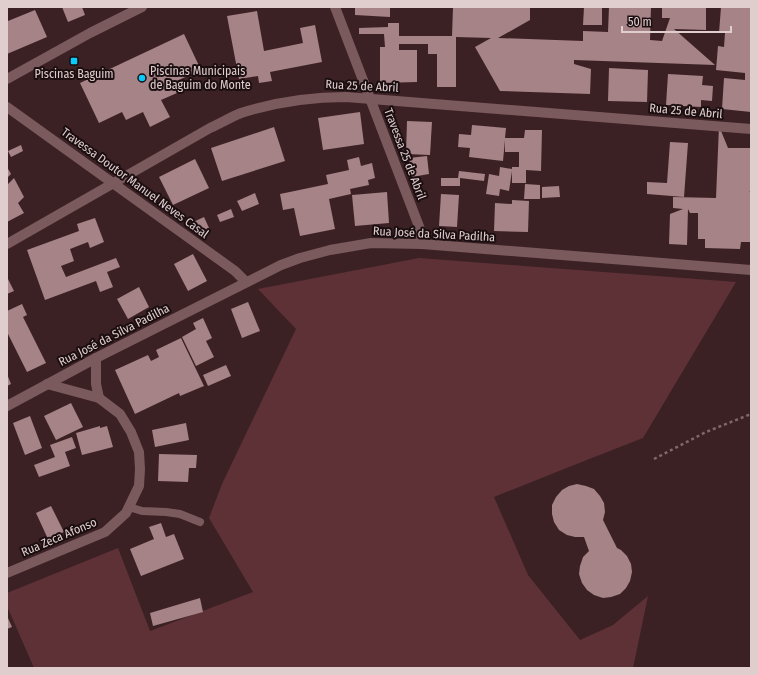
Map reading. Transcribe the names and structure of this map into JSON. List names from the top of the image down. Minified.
{"streets":{"street":["Rua 25 de Abril","Travessa 25 de Abril","Travessa Doutor Manuel Neves Casal","Rua José da Silva Padilha","Rua Zeca Afonso"]},"crossings":[["Rua 25 de Abril","Travessa 25 de Abril"],["Rua 25 de Abril","Travessa Doutor Manuel Neves Casal"],["Travessa 25 de Abril","Rua José da Silva Padilha"],["Travessa Doutor Manuel Neves Casal","Rua José da Silva Padilha"],["Rua José da Silva Padilha","Rua Zeca Afonso"]],"places":{"transit":["Piscinas Baguim"],"other":["Piscinas Municipais de Baguim do Monte"]},"scale_bar":"50 m"}
